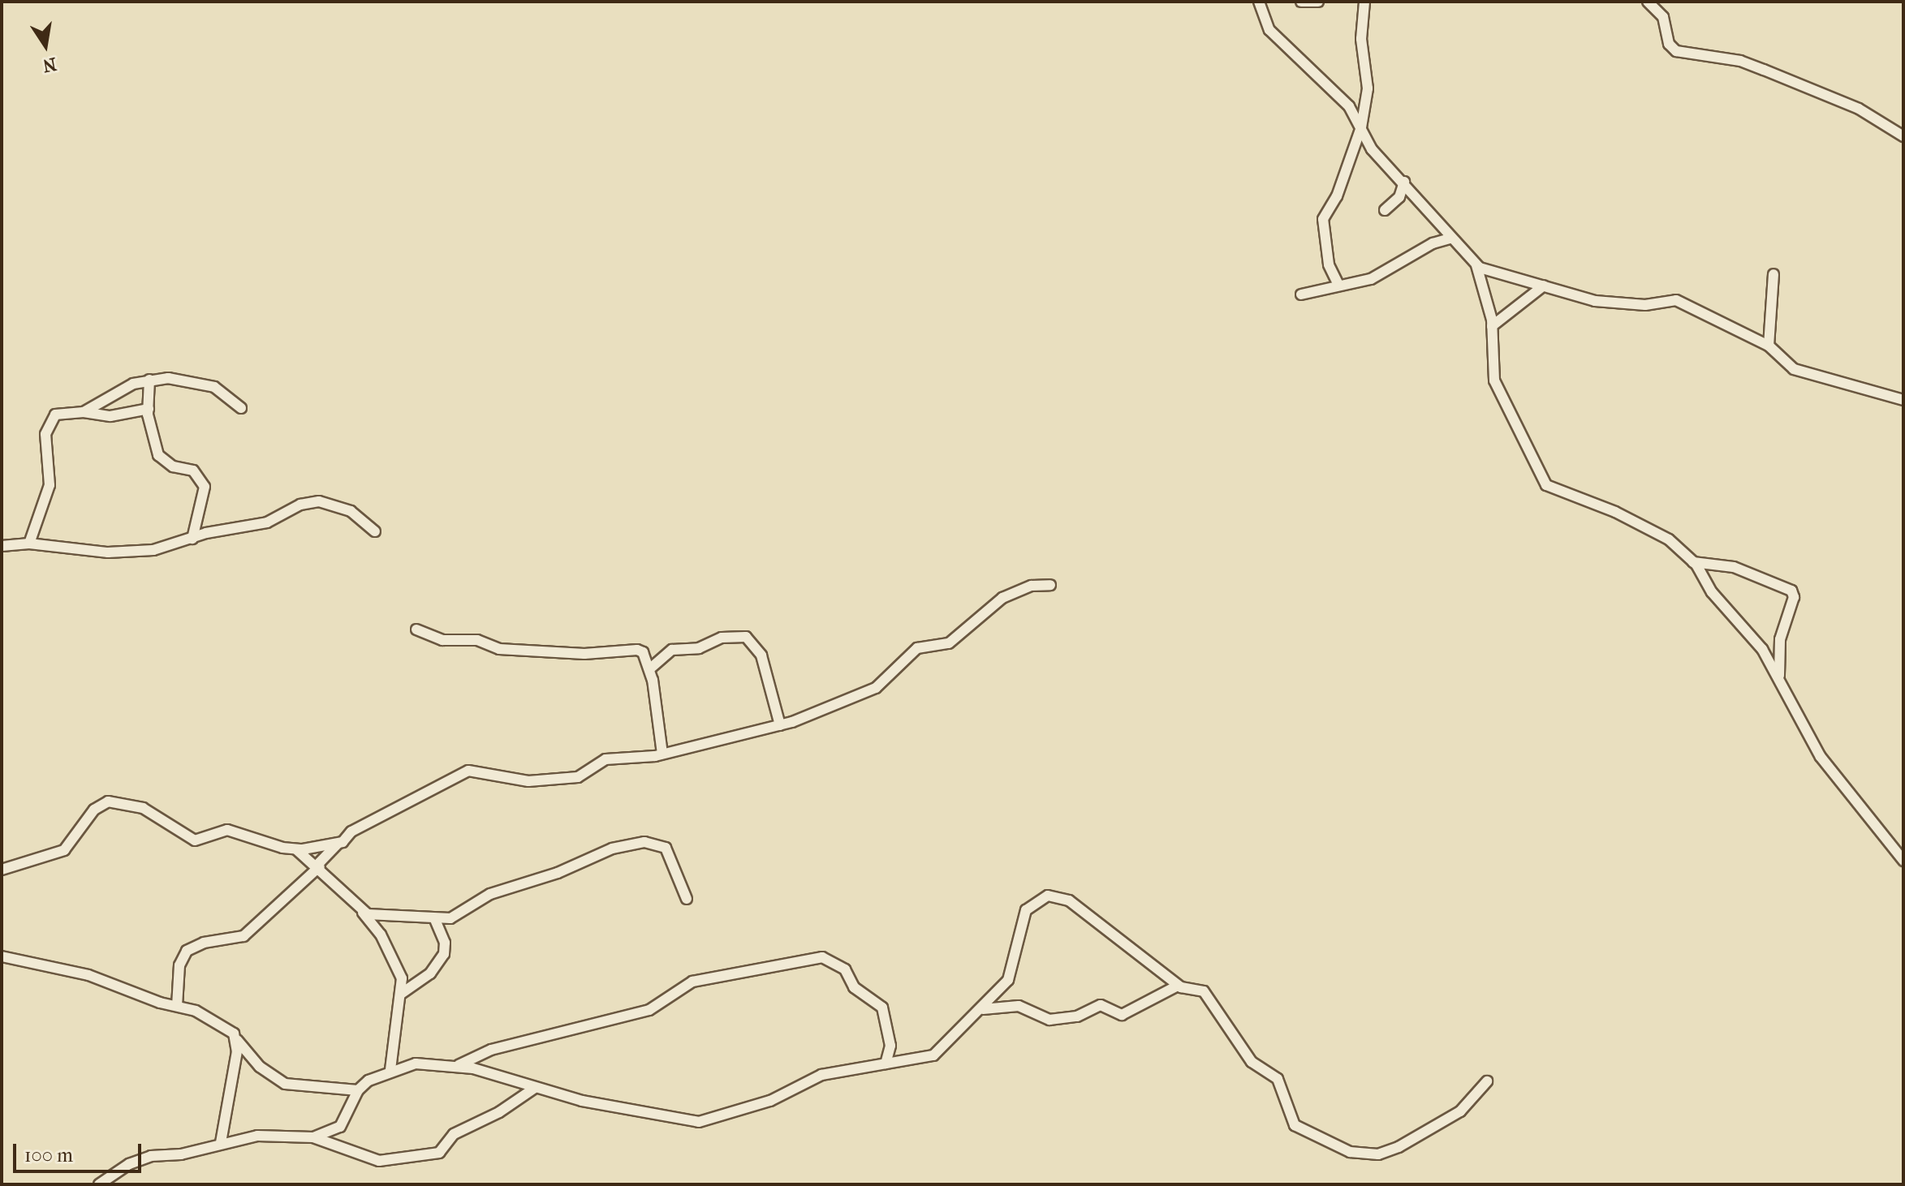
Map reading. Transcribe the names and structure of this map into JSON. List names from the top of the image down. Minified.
{"scale_bar":"100 m","north":"bottom"}
